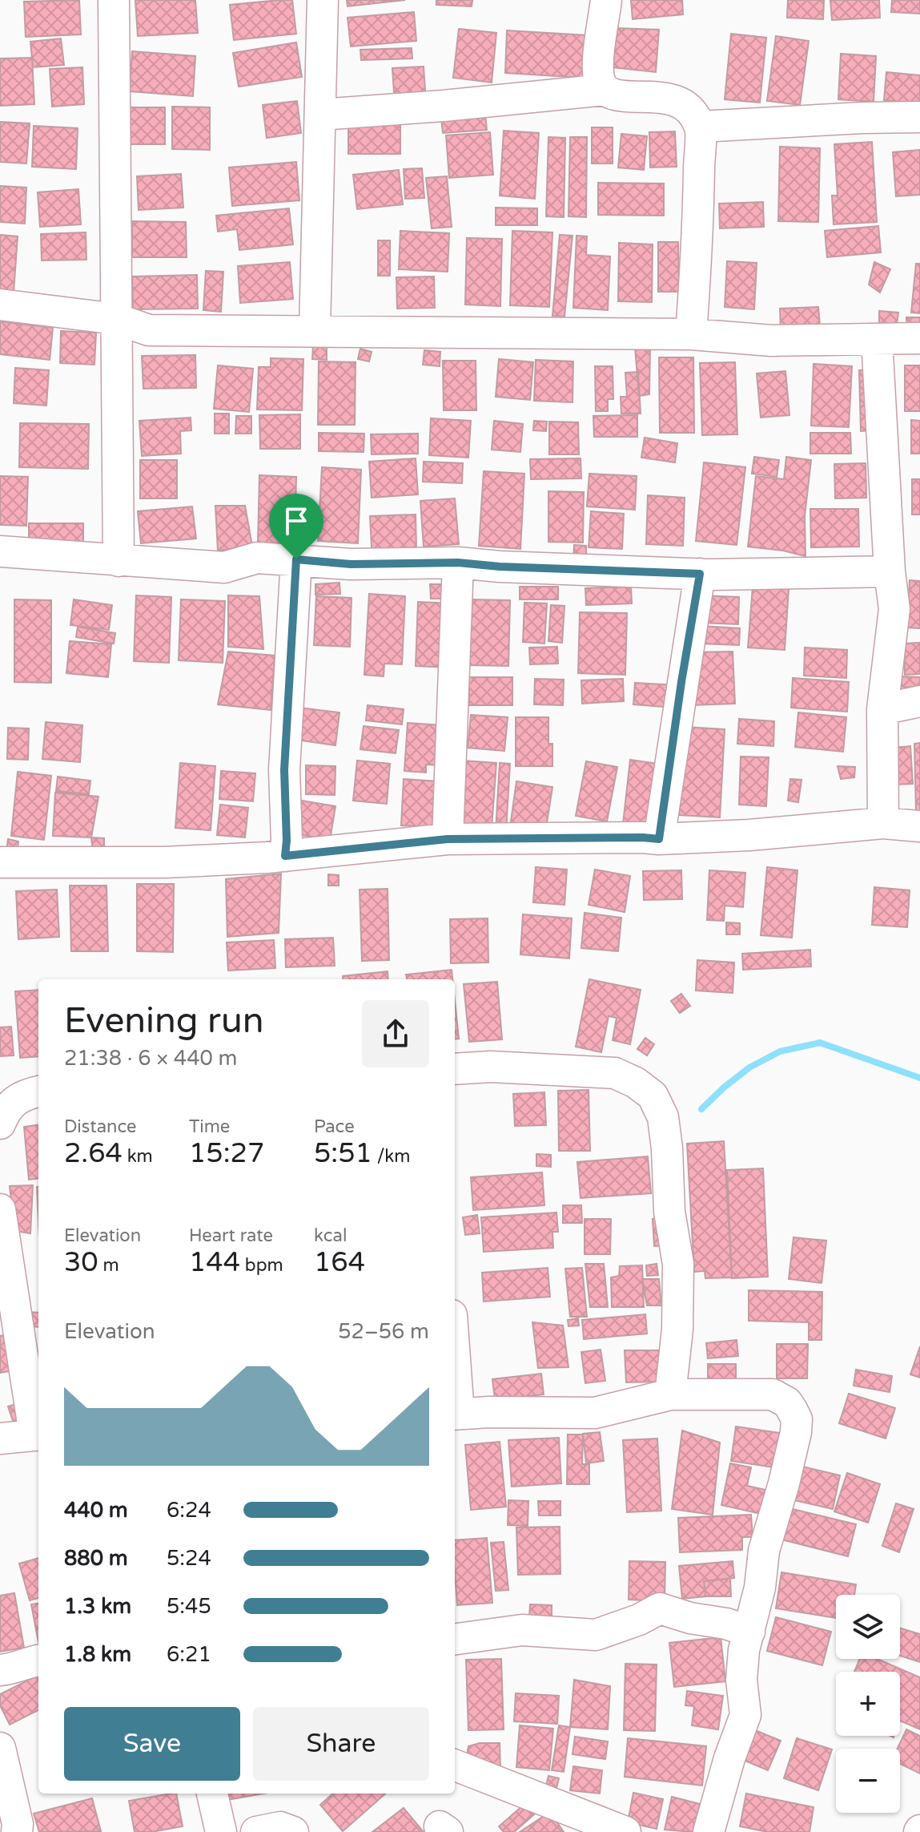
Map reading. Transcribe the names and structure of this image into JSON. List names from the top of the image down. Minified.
{"page":{"heading":["Evening run","21:38 · 6 × 440 m"],"stats":[["Distance","2.64 km"],["Time","15:27"],["Pace","5:51 /km"],["Elevation","30 m"],["Heart rate","144 bpm"],["kcal","164"]],"chart":["Elevation","52–56 m"],"list":[{"name":"440 m","note":"6:24"},{"name":"880 m","note":"5:24"},{"name":"1.3 km","note":"5:45"},{"name":"1.8 km","note":"6:21"}],"map_buttons":["+","−"],"buttons":["Save","Share"]}}
